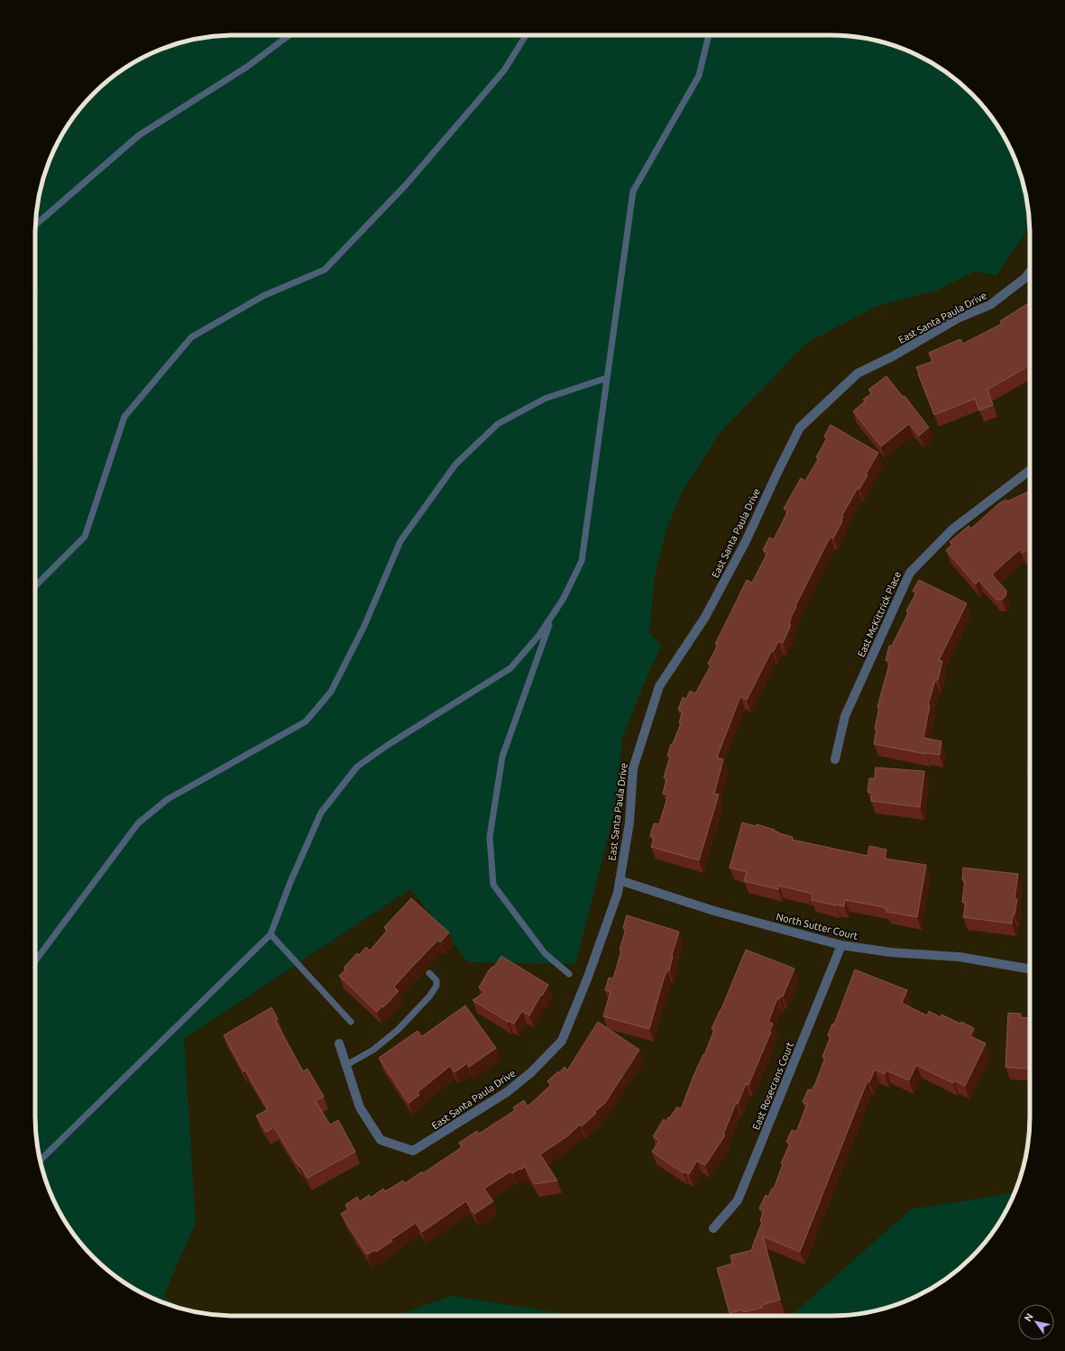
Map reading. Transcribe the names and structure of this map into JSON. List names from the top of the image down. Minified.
{"streets":{"street":["East Santa Paula Drive","East McKittrick Place","North Sutter Court","East Rosecrans Court"]},"crossings":[["East Santa Paula Drive","North Sutter Court"],["North Sutter Court","East Rosecrans Court"]],"north":"top left"}
